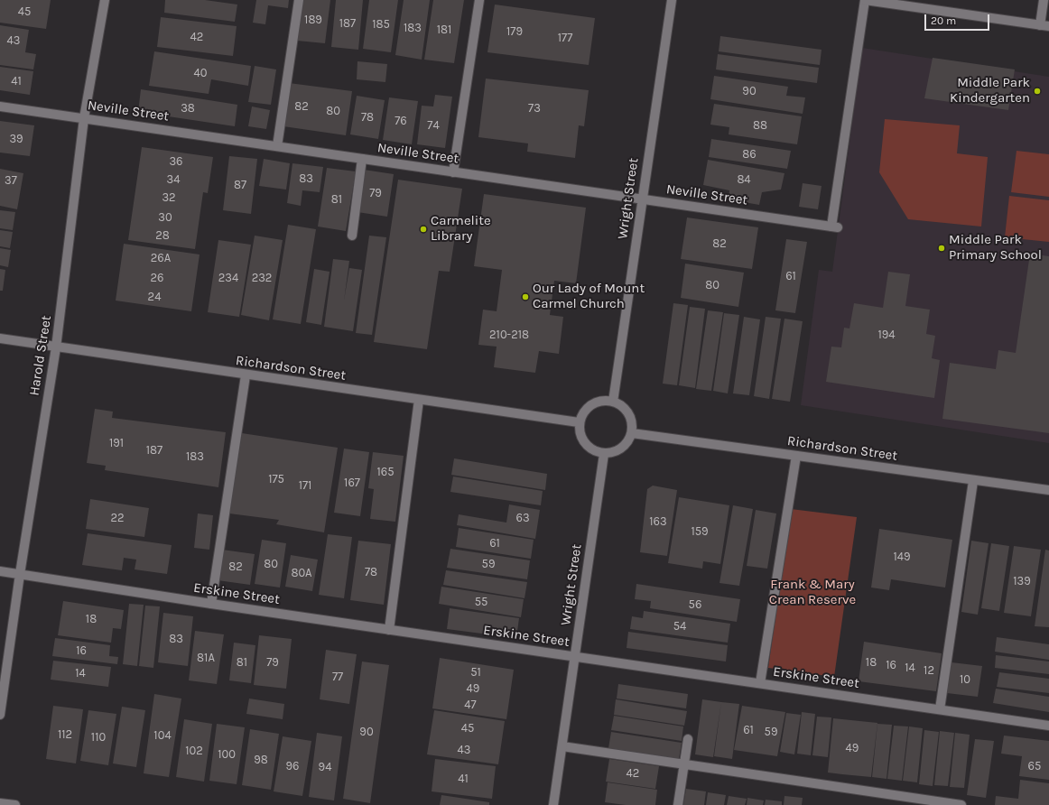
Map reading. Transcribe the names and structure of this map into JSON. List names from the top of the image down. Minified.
{"streets":{"street":["Neville Street","Wright Street","Harold Street","Richardson Street","Erskine Street"]},"crossings":[["Neville Street","Wright Street"],["Neville Street","Harold Street"],["Wright Street","Richardson Street"],["Wright Street","Erskine Street"],["Harold Street","Richardson Street"],["Harold Street","Erskine Street"]],"parks":["Frank & Mary Crean Reserve"],"places":["Middle Park Kindergarten","Carmelite Library","Middle Park Primary School","Our Lady of Mount Carmel Church"],"house_numbers":["45","189","187","185","183","181","179","42","177","43","40","41","90","82","38","73","80","78","76","74","88","39","86","36","83","34","84","37","87","79","32","81","30","28","82","26A","61","26","234","232","80","24","210-218","194","191","187","183","165","175","167","171","22","63","163","159","61","149","80","59","82","78","80A","139","55","56","18","54","83","16","81A","81","79","18","16","14","12","51","14","77","10","49","47","45","61","90","59","112","104","110","49","43","102","100","98","96","65","94","42","41"],"scale_bar":"20 m"}
